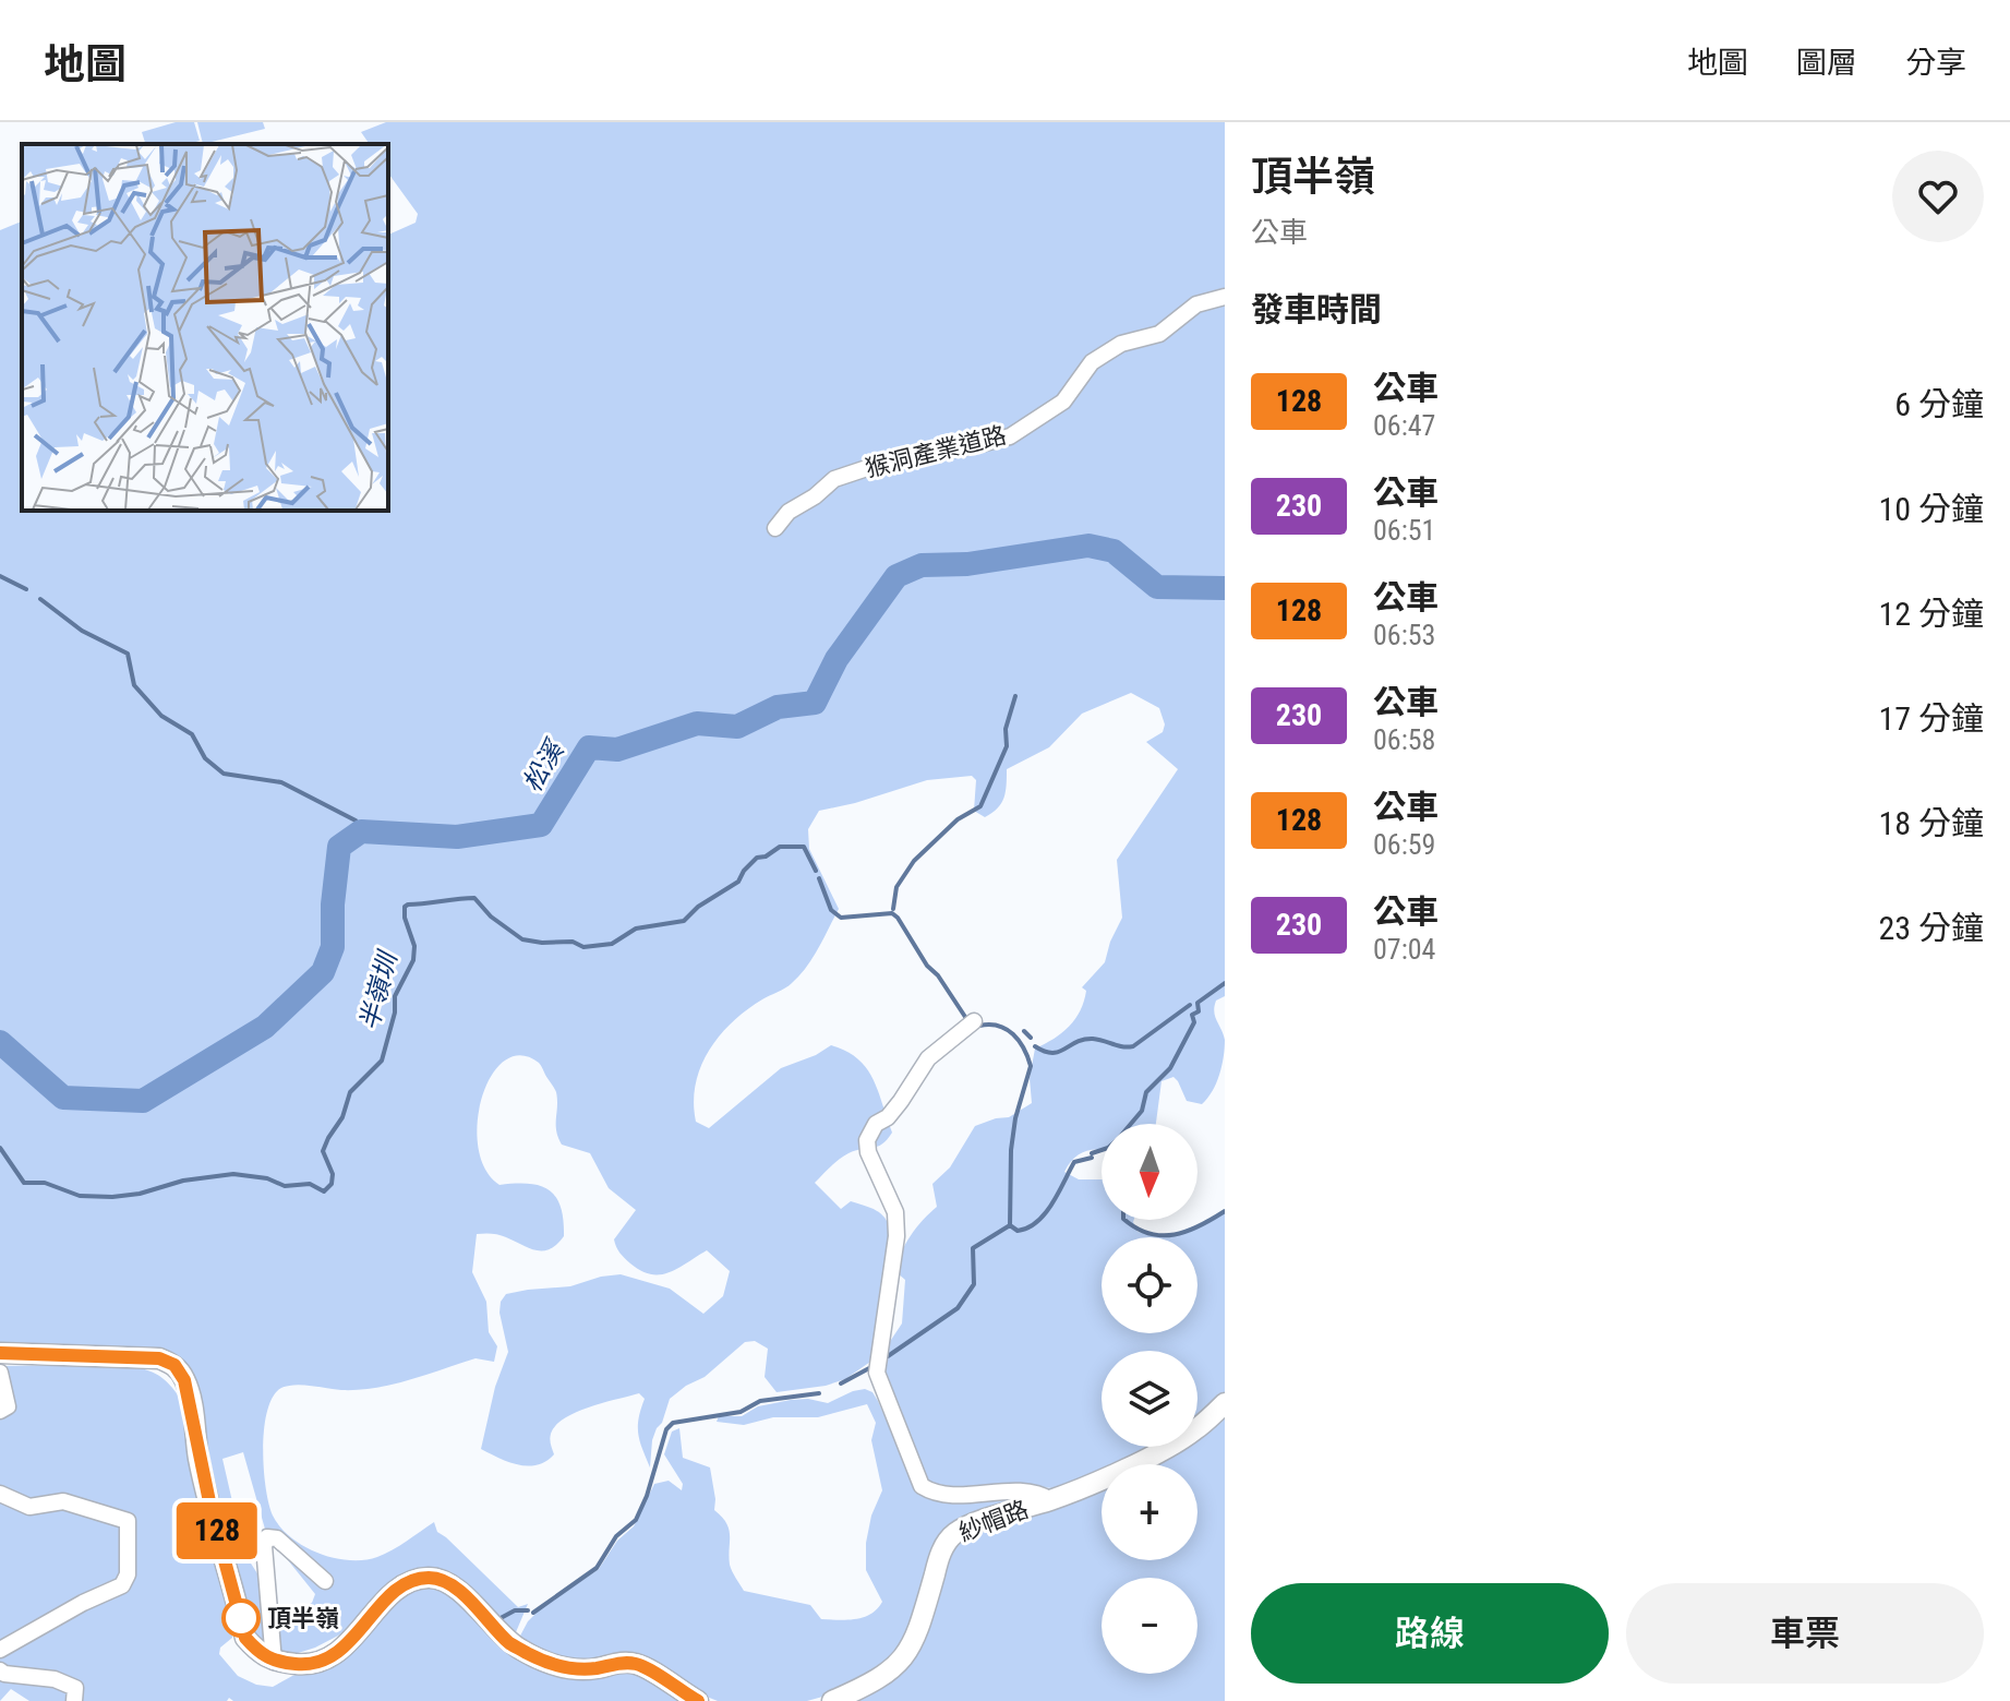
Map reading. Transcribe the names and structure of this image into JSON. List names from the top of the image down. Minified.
{"streets":{"street":["猴洞產業道路","紗帽路"]},"water":["松溪","半嶺圳"],"places":["頂半嶺"],"lines":["bus line 128"],"north":"bottom","page":{"header":"地圖","nav":["地圖","圖層","分享"],"on_map":"128","heading":[["頂半嶺","公車"],"發車時間"],"list":[{"mark":"128","name":"公車","note":"06:47","value":"6 分鐘"},{"mark":"230","name":"公車","note":"06:51","value":"10 分鐘"},{"mark":"128","name":"公車","note":"06:53","value":"12 分鐘"},{"mark":"230","name":"公車","note":"06:58","value":"17 分鐘"},{"mark":"128","name":"公車","note":"06:59","value":"18 分鐘"},{"mark":"230","name":"公車","note":"07:04","value":"23 分鐘"}],"map_buttons":["+","−"],"buttons":["路線","車票"]}}
